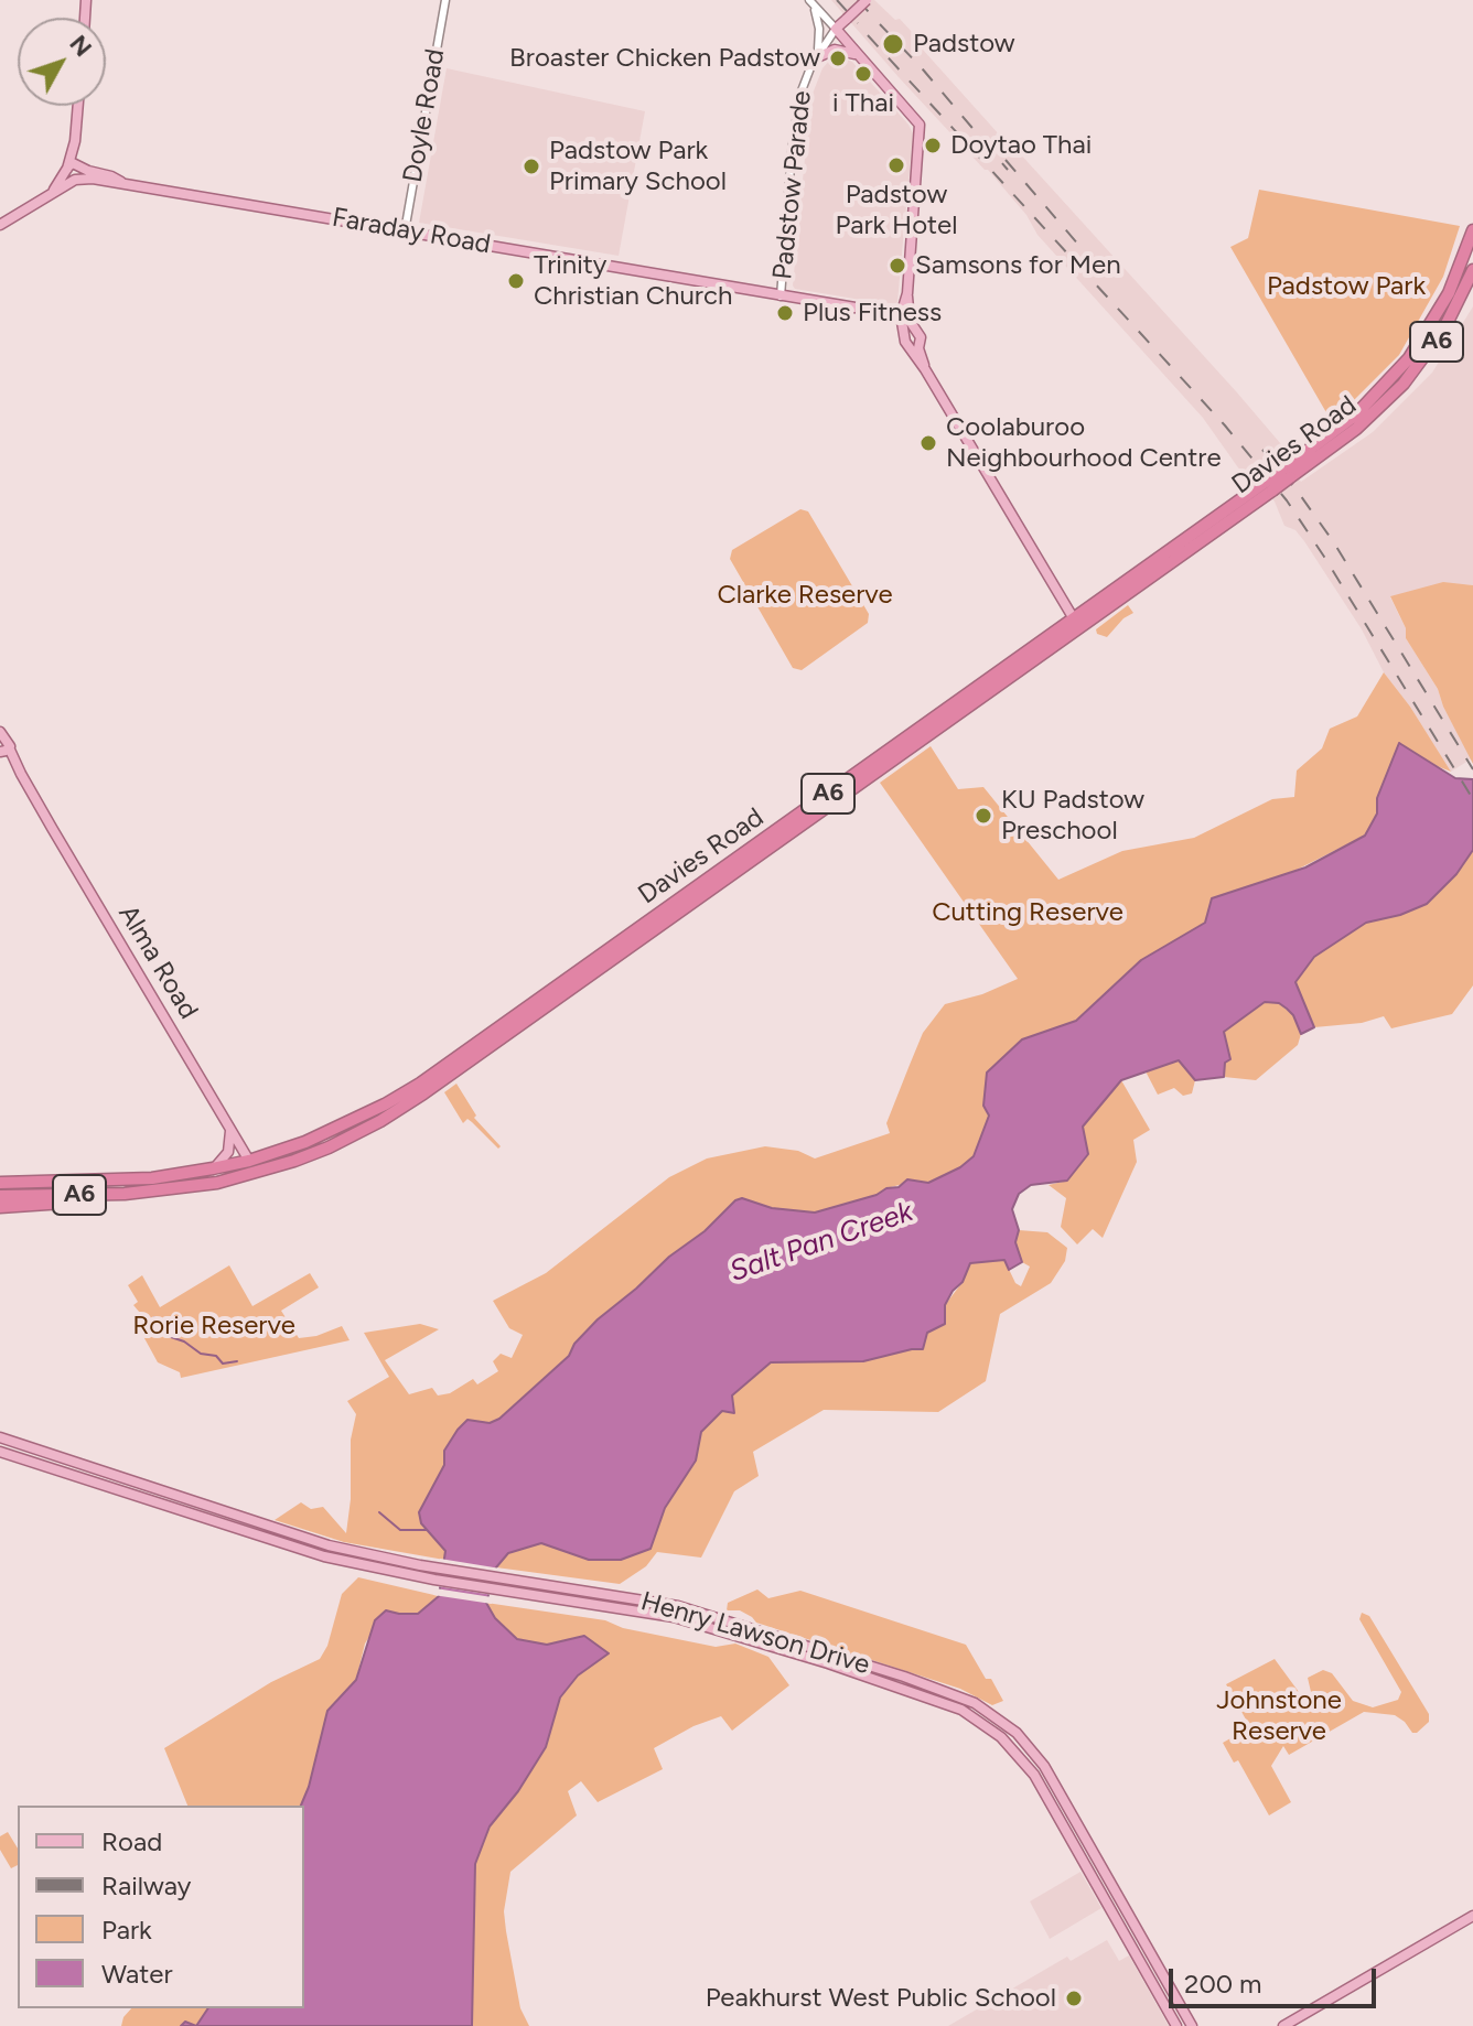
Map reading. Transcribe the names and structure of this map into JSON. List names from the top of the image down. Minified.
{"streets":{"highway":["A6","Davies Road","Alma Road"],"main road":["Faraday Road","Henry Lawson Drive"],"street":["Doyle Road","Padstow Parade"]},"crossings":[["Doyle Road","Faraday Road"],["Padstow Parade","Faraday Road"],["Davies Road","Alma Road"]],"water":["Salt Pan Creek"],"parks":["Padstow Park","Clarke Reserve","Cutting Reserve","Rorie Reserve","Johnstone Reserve"],"places":["Padstow","Broaster Chicken Padstow","i Thai","Doytao Thai","Padstow Park Hotel","Padstow Park Primary School","Samsons for Men","Trinity Christian Church","Plus Fitness","Coolaburoo Neighbourhood Centre","KU Padstow Preschool","Peakhurst West Public School"],"legend":["Road","Railway","Park","Water"],"scale_bar":"200 m","north":"top right"}
